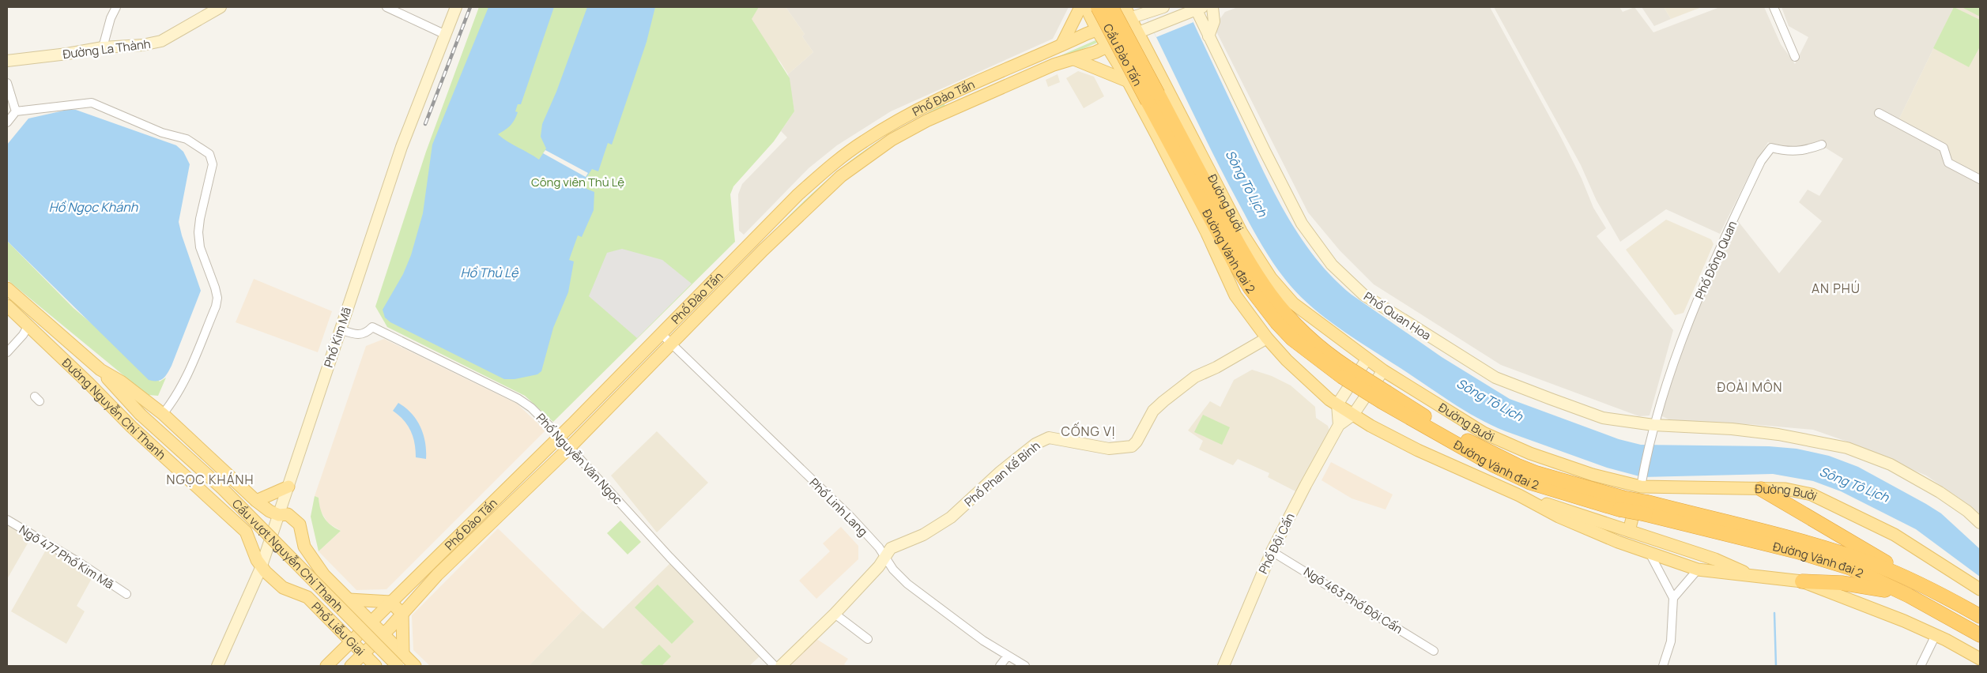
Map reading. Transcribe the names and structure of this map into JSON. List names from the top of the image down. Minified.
{"streets":{"highway":["Cầu Đào Tấn","Đường Vành đai 2"],"main road":["Đường La Thành","Phố Đào Tấn","Đường Bưởi","Phố Quan Hoa","Phố Kim Mã","Đường Nguyễn Chí Thanh","Phố Phan Kế Bính","Phố Đội Cấn","Cầu vượt Nguyễn Chí Thanh","Phố Liễu Giai"],"street":["Phố Đông Quan","Phố Nguyễn Văn Ngọc","Phố Linh Lang","Ngõ 477 Phố Kim Mã","Ngõ 463 Phố Đội Cấn"]},"crossings":[["Cầu Đào Tấn","Đường Vành đai 2"],["Phố Đào Tấn","Đường Bưởi"],["Phố Đào Tấn","Phố Nguyễn Văn Ngọc"],["Phố Đào Tấn","Phố Linh Lang"],["Phố Đào Tấn","Phố Liễu Giai"],["Đường Bưởi","Phố Đội Cấn"],["Phố Đông Quan","Phố Quan Hoa"],["Phố Kim Mã","Đường Nguyễn Chí Thanh"],["Phố Kim Mã","Phố Nguyễn Văn Ngọc"],["Phố Kim Mã","Phố Liễu Giai"],["Đường Nguyễn Chí Thanh","Cầu vượt Nguyễn Chí Thanh"],["Đường Nguyễn Chí Thanh","Phố Liễu Giai"],["Phố Phan Kế Bính","Phố Linh Lang"],["Phố Đội Cấn","Ngõ 463 Phố Đội Cấn"]],"districts":["AN PHÚ","ĐOÀI MÔN","CỐNG VỊ","NGỌC KHÁNH"],"water":["Sông Tô Lịch","Hồ Ngọc Khánh","Hồ Thủ Lệ"],"parks":["Công viên Thủ Lệ"]}
